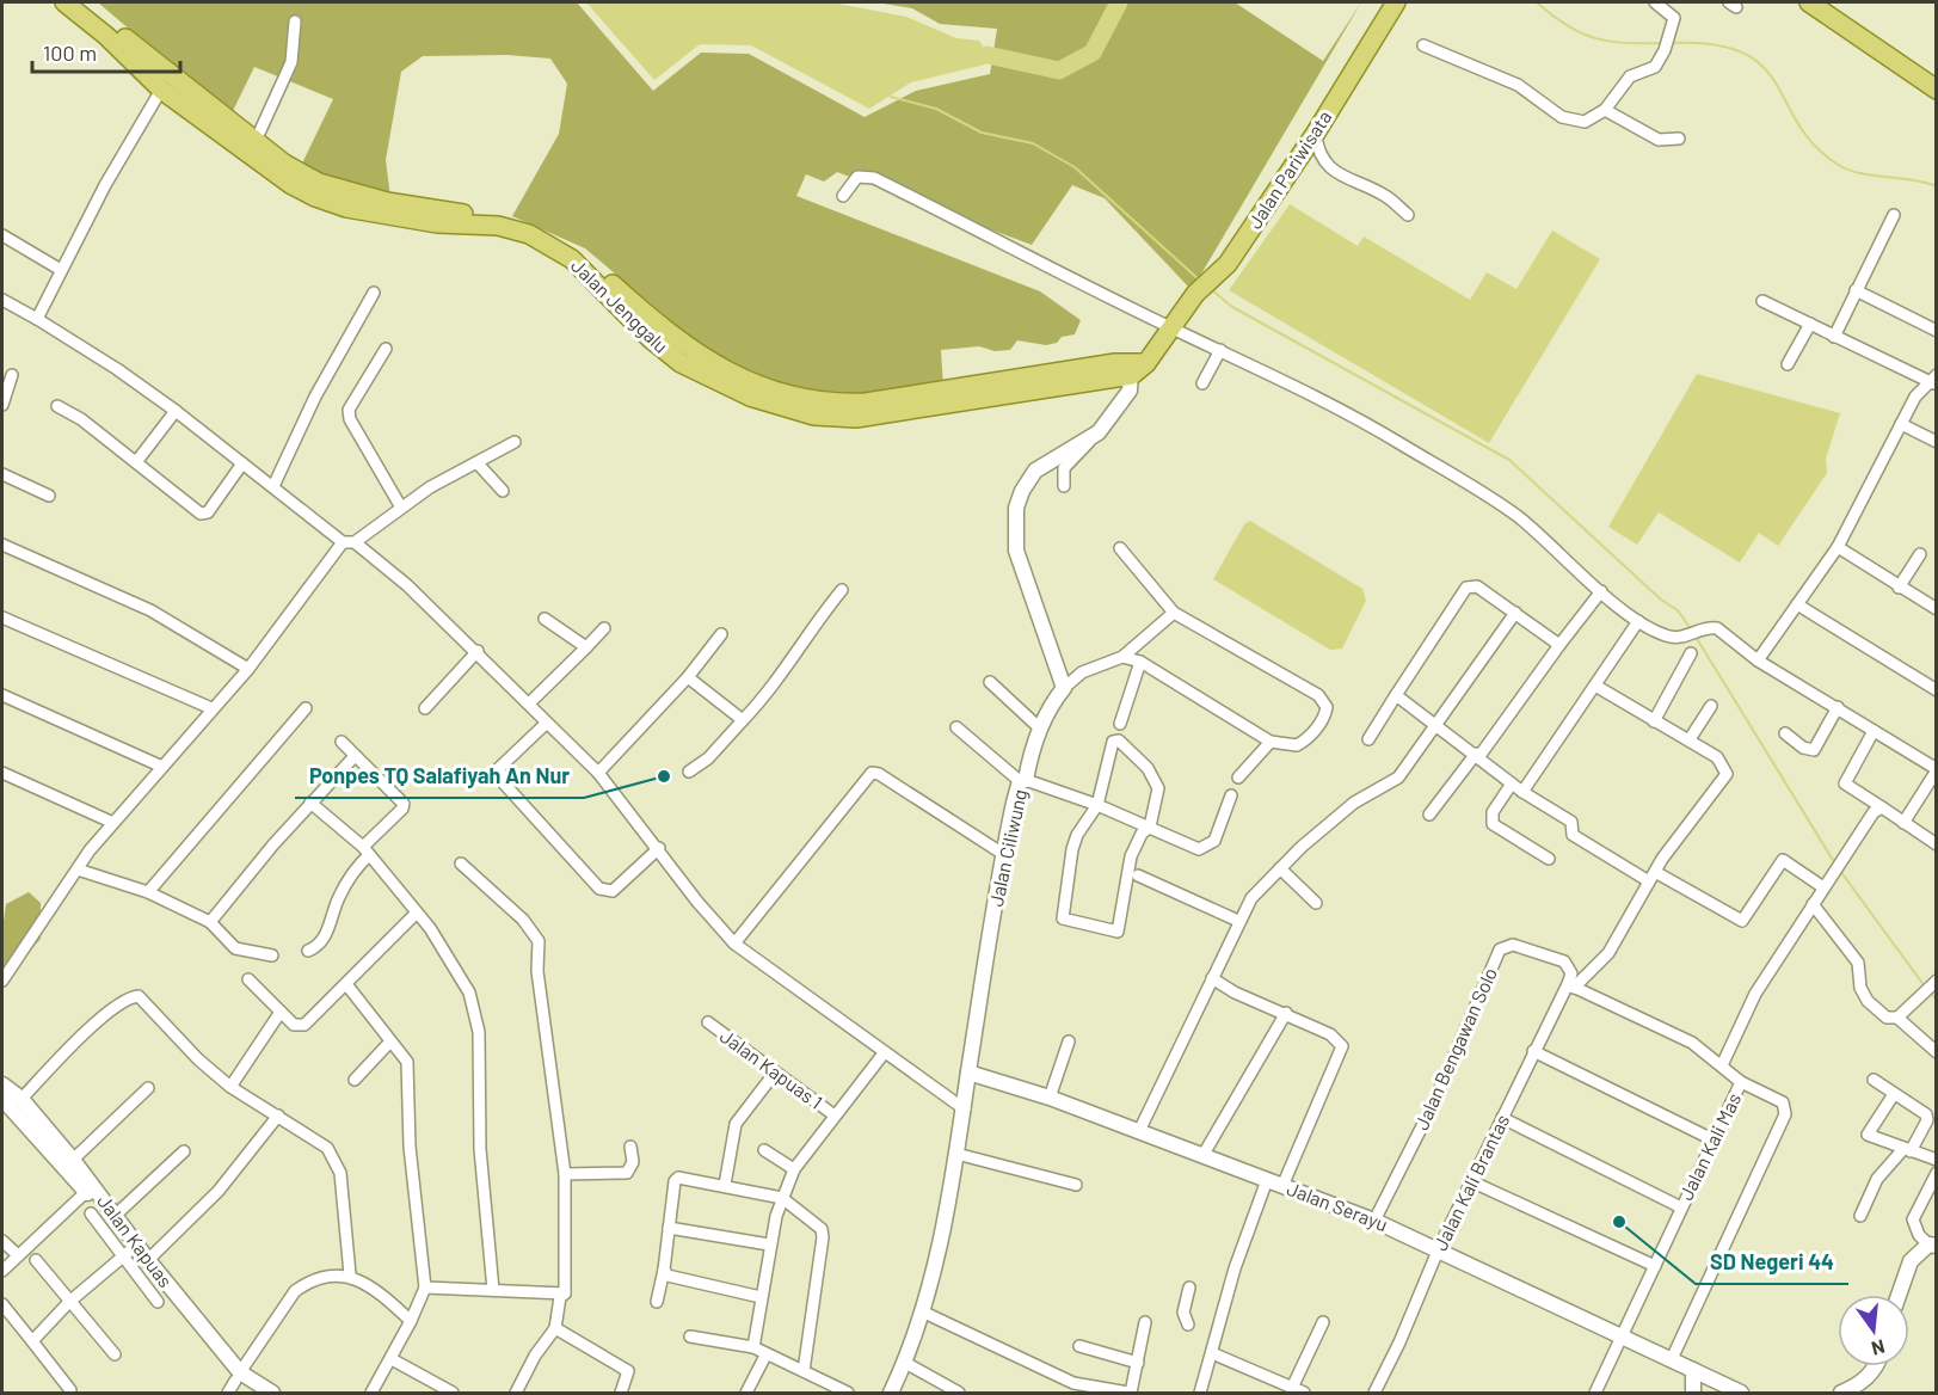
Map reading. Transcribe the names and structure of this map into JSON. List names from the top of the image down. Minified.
{"streets":{"main road":["Jalan Pariwisata","Jalan Jenggalu"],"street":["Jalan Ciliwung","Jalan Bengawan Solo","Jalan Kapuas 1","Jalan Kali Mas","Jalan Kali Brantas","Jalan Serayu","Jalan Kapuas"]},"crossings":[["Jalan Ciliwung","Jalan Serayu"],["Jalan Bengawan Solo","Jalan Kali Mas"],["Jalan Bengawan Solo","Jalan Kali Brantas"],["Jalan Bengawan Solo","Jalan Serayu"],["Jalan Kali Mas","Jalan Kali Brantas"],["Jalan Kali Mas","Jalan Serayu"],["Jalan Kali Brantas","Jalan Serayu"]],"places":["Ponpes TQ Salafiyah An Nur","SD Negeri 44"],"scale_bar":"100 m","north":"bottom"}
